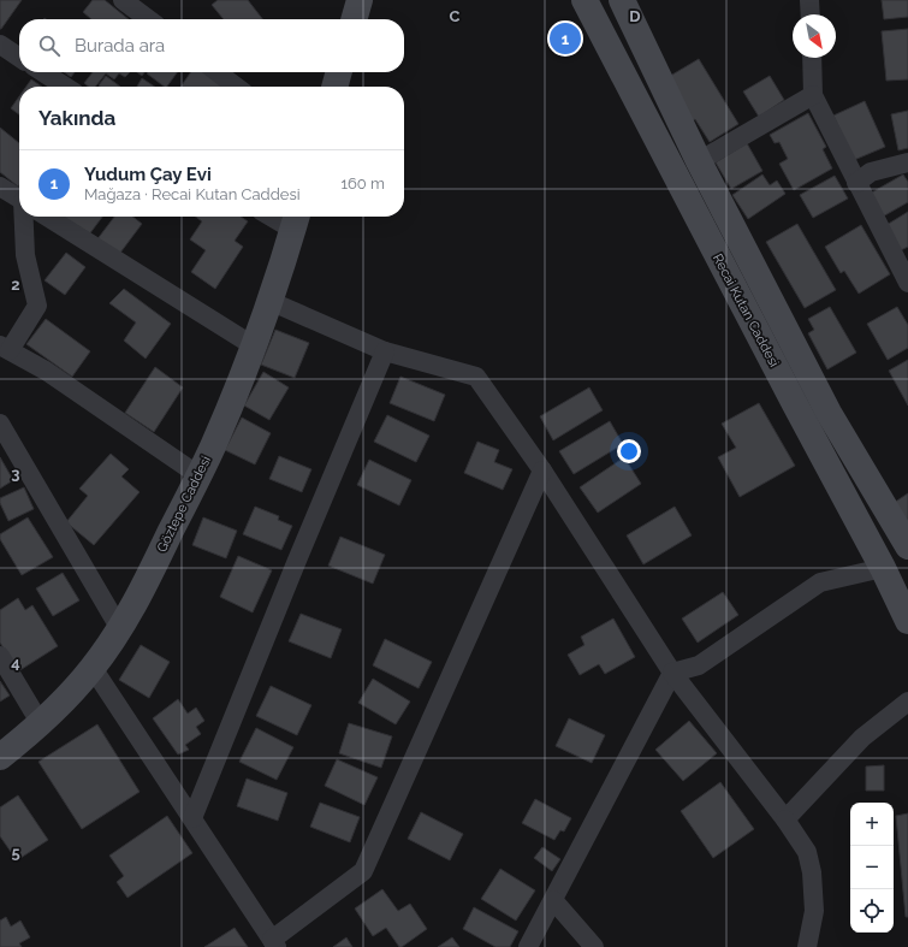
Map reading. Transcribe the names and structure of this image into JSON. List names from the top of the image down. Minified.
{"streets":{"main road":["Recai Kutan Caddesi","Göztepe Caddesi"]},"north":"bottom right","page":{"search":"Burada ara","pins":"1","heading":"Yakında","list":[{"mark":"1","name":"Yudum Çay Evi","note":"Mağaza · Recai Kutan Caddesi","value":"160 m"}],"map_buttons":["+","−"]},"grid":{"columns":["C","D"],"rows":["2","3","4","5"]}}
